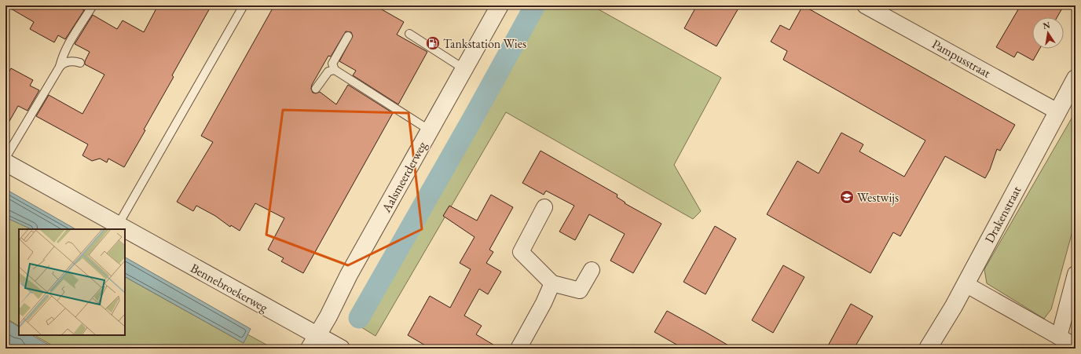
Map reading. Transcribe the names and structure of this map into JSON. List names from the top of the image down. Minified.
{"streets":{"street":["Pampusstraat","Aalsmeerderweg","Drakenstraat","Bennebroekerweg"]},"crossings":[["Pampusstraat","Drakenstraat"],["Aalsmeerderweg","Bennebroekerweg"]],"places":{"fuel station":["Tankstation Wies"],"school or university":["Westwijs"]},"north":"top"}
